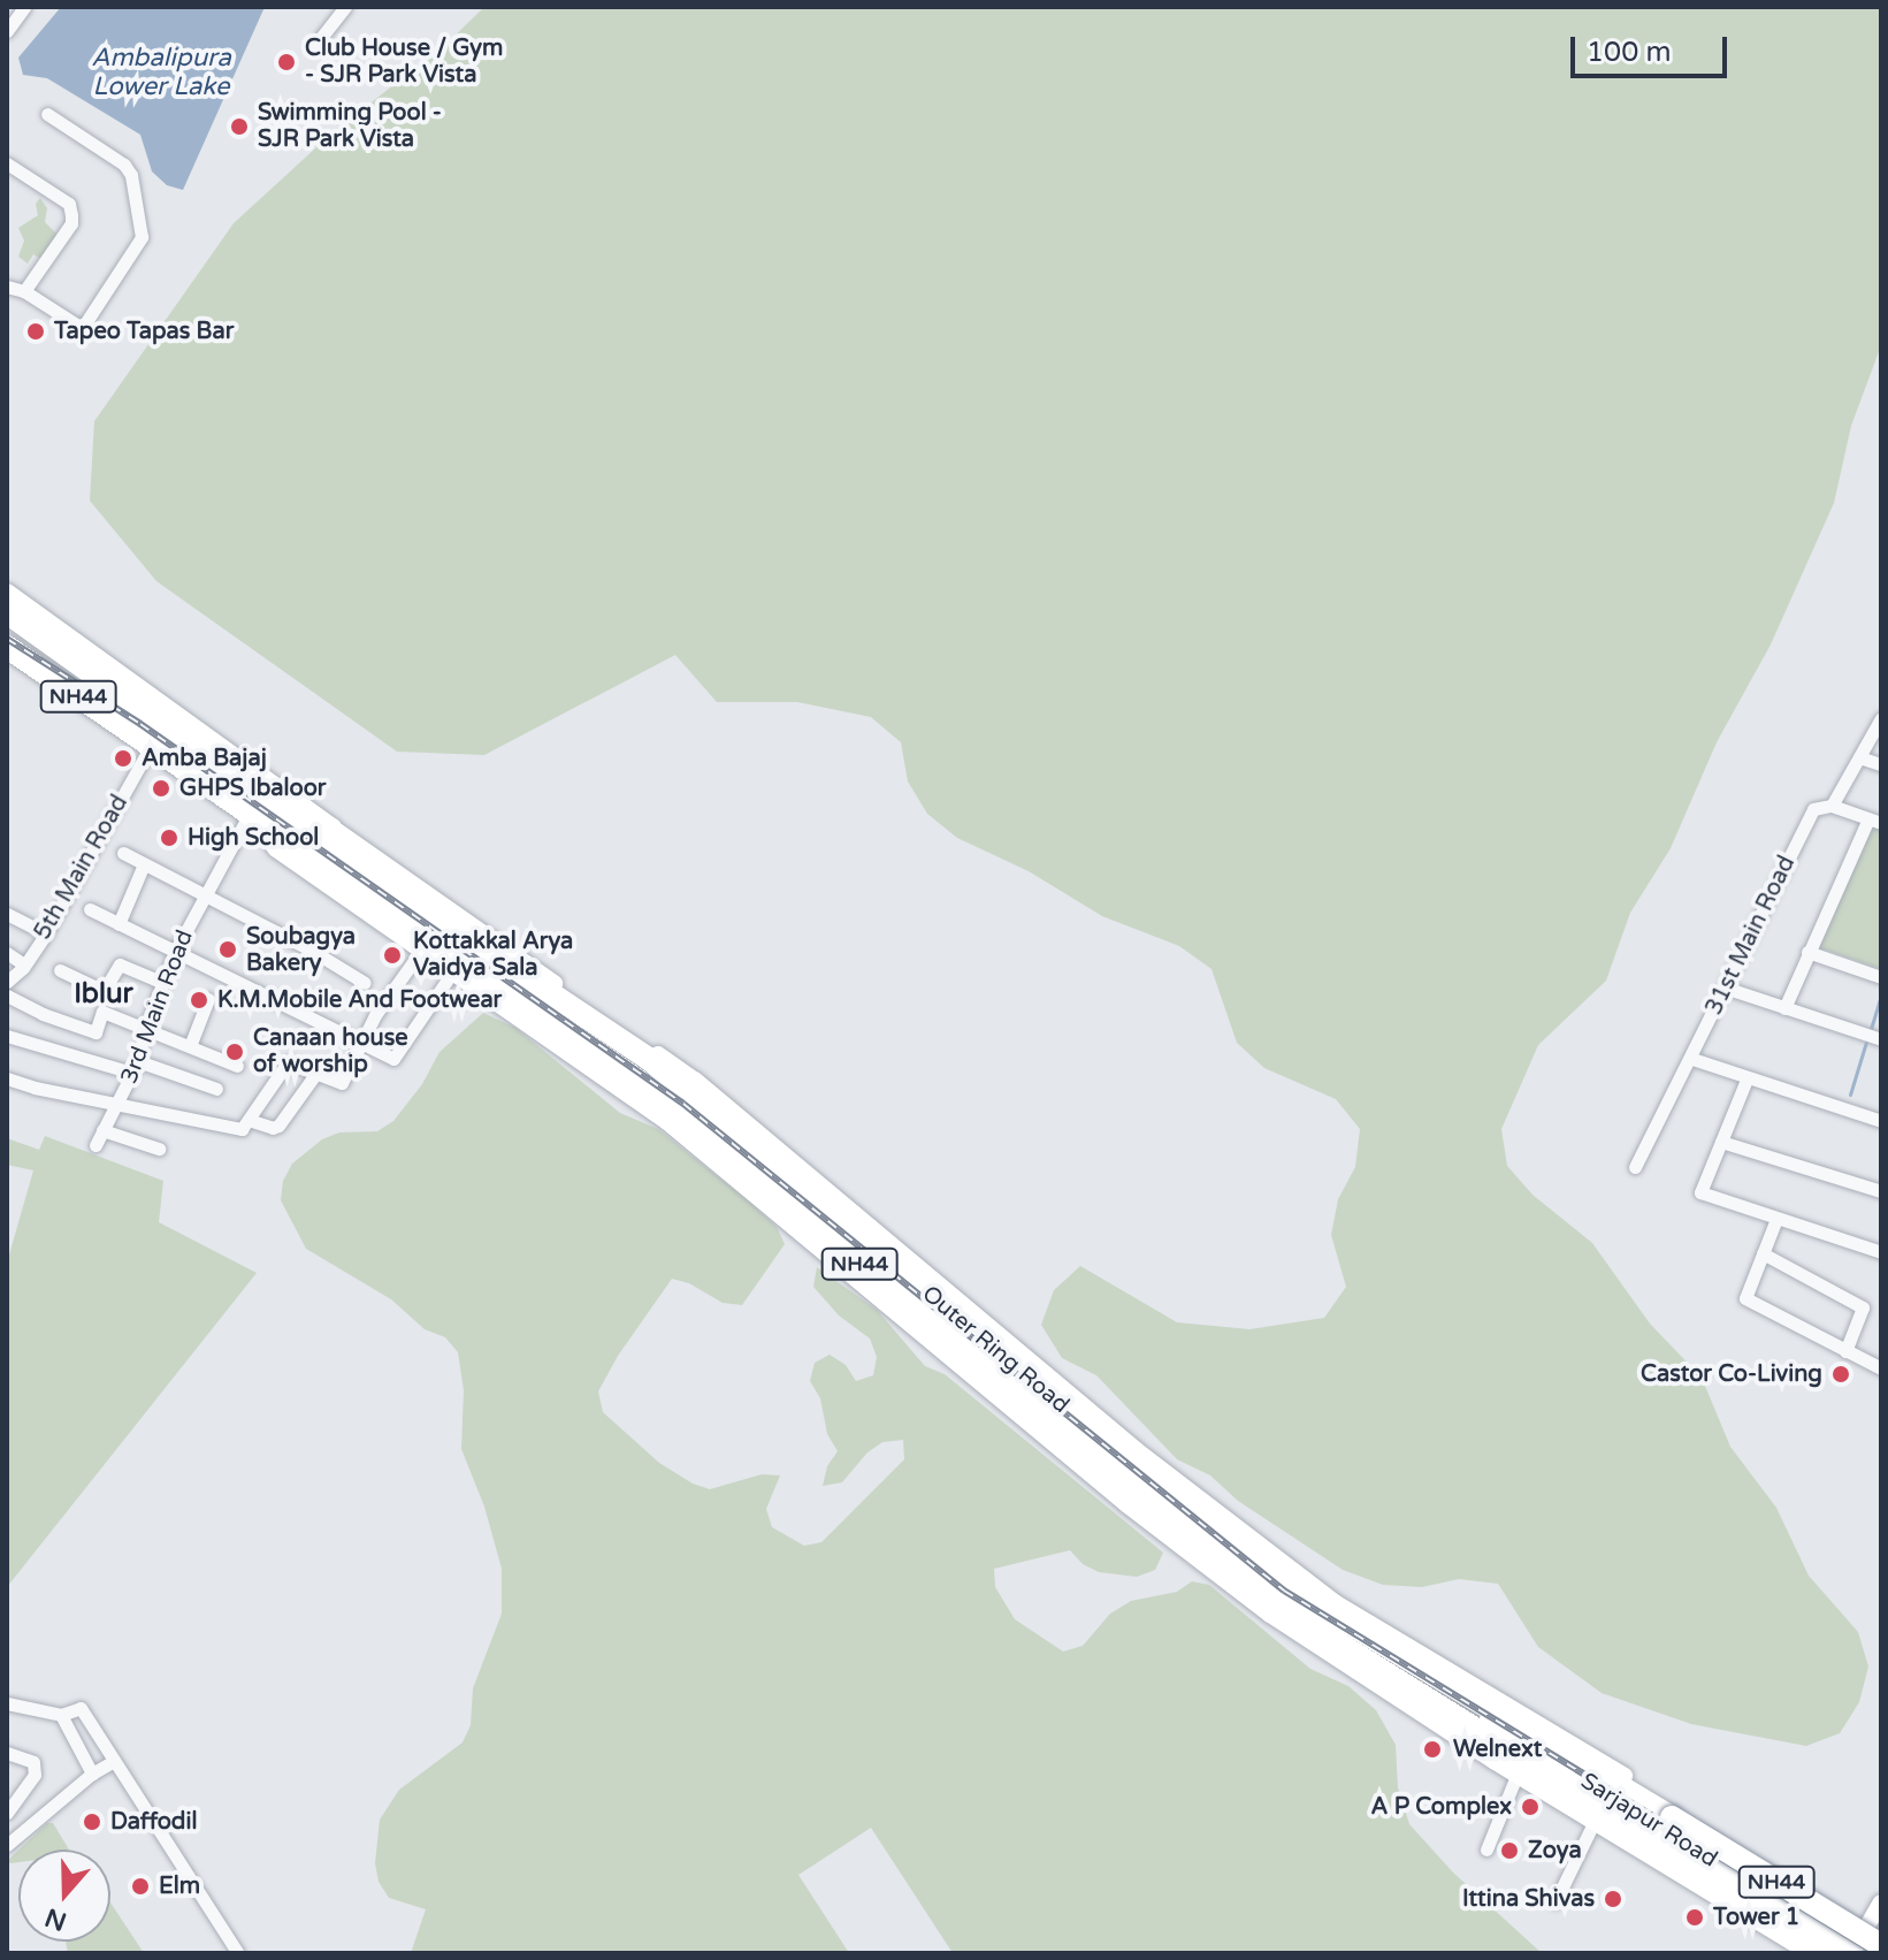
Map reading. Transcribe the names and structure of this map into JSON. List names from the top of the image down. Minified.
{"streets":{"highway":["NH44","Outer Ring Road"],"main road":["Sarjapur Road"],"street":["5th Main Road","31st Main Road","3rd Main Road"]},"crossings":[["5th Main Road","Outer Ring Road"],["3rd Main Road","Outer Ring Road"],["Outer Ring Road","Sarjapur Road"]],"districts":["Iblur"],"water":["Ambalipura Lower Lake"],"places":["Club House / Gym - SJR Park Vista","Swimming Pool - SJR Park Vista","Tapeo Tapas Bar","Amba Bajaj","GHPS Ibaloor","High School","Soubagya Bakery","Kottakkal Arya Vaidya Sala","K.M.Mobile And Footwear","Canaan house of worship","Castor Co-Living","Welnext","A P Complex","Daffodil","Zoya","Elm","Ittina Shivas","Tower 1"],"scale_bar":"100 m","north":"bottom"}
